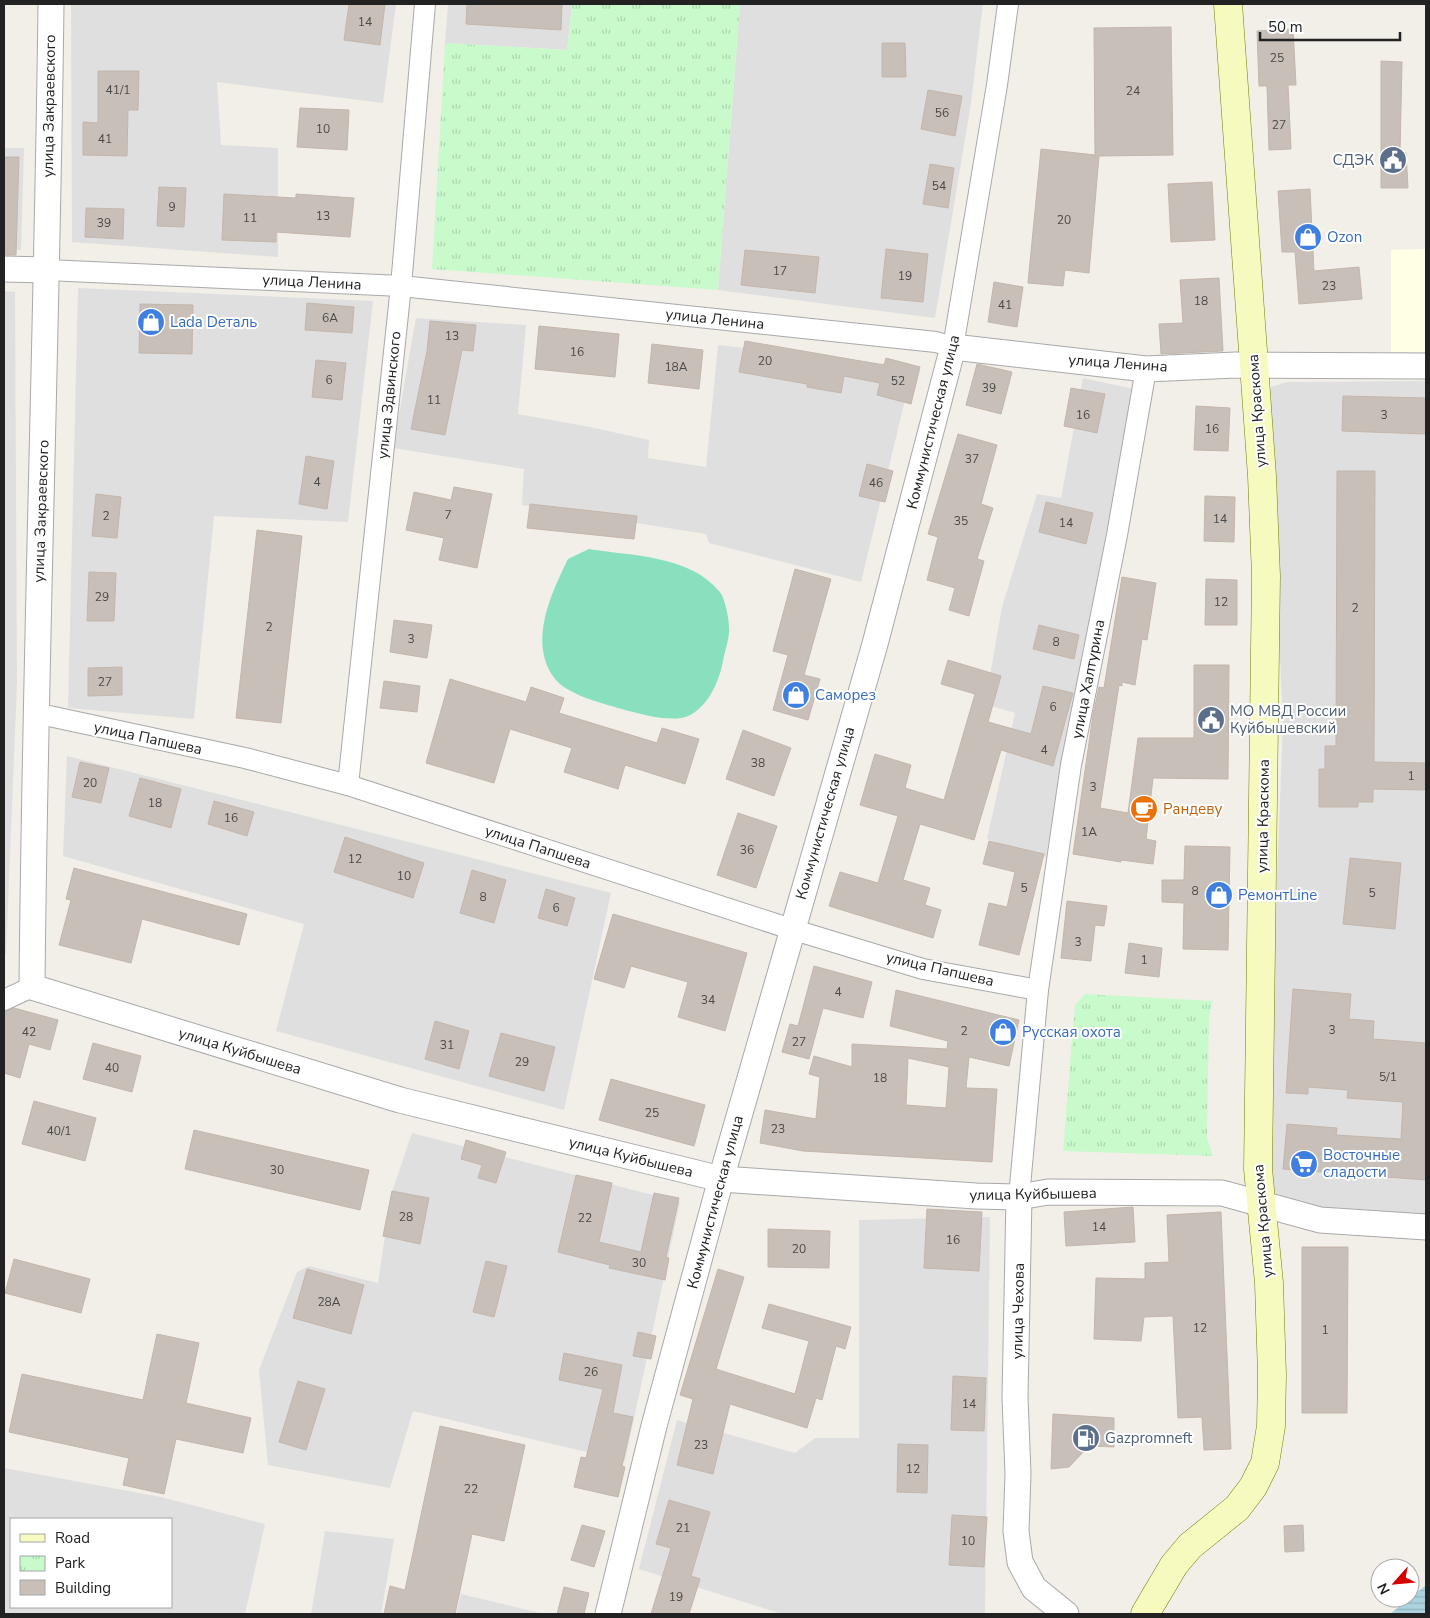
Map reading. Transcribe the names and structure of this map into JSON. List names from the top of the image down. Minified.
{"streets":{"main road":["улица Краскома"],"street":["улица Закраевского","улица Ленина","улица Здвинского","Коммунистическая улица","улица Халтурина","улица Папшева","улица Куйбышева","улица Чехова"]},"crossings":[["улица Закраевского","улица Ленина"],["улица Закраевского","улица Папшева"],["улица Закраевского","улица Куйбышева"],["улица Ленина","улица Здвинского"],["улица Ленина","улица Краскома"],["улица Ленина","Коммунистическая улица"],["улица Ленина","улица Халтурина"],["улица Здвинского","улица Папшева"],["улица Краскома","улица Куйбышева"],["Коммунистическая улица","улица Папшева"],["Коммунистическая улица","улица Куйбышева"],["улица Халтурина","улица Папшева"],["улица Халтурина","улица Чехова"],["улица Папшева","улица Чехова"],["улица Куйбышева","улица Чехова"]],"places":{"public building":["СДЭК","МО МВД России Куйбышевский"],"shop":["Ozon","Lada Dеталь","Саморез","РемонтLine","Русская охота"],"cafe":["Рандеву"],"supermarket":["Восточные сладости"],"fuel station":["Gazpromneft"]},"house_numbers":["14","25","41/1","24","56","27","10","41","54","9","13","11","20","39","17","19","23","18","41","6А","13","16","20","18А","6","52","39","11","16","3","16","37","4","46","7","2","14","35","14","29","12","2","2","3","8","27","6","4","38","1","20","3","18","16","1А","36","12","10","5","8","5","8","6","3","1","4","34","3","2","42","27","31","29","40","5/1","18","25","23","40/1","30","28","22","14","16","20","30","28А","12","1","26","14","23","12","22","21","10","19"],"legend":["Road","Park","Building"],"scale_bar":"50 m","north":"bottom left"}
